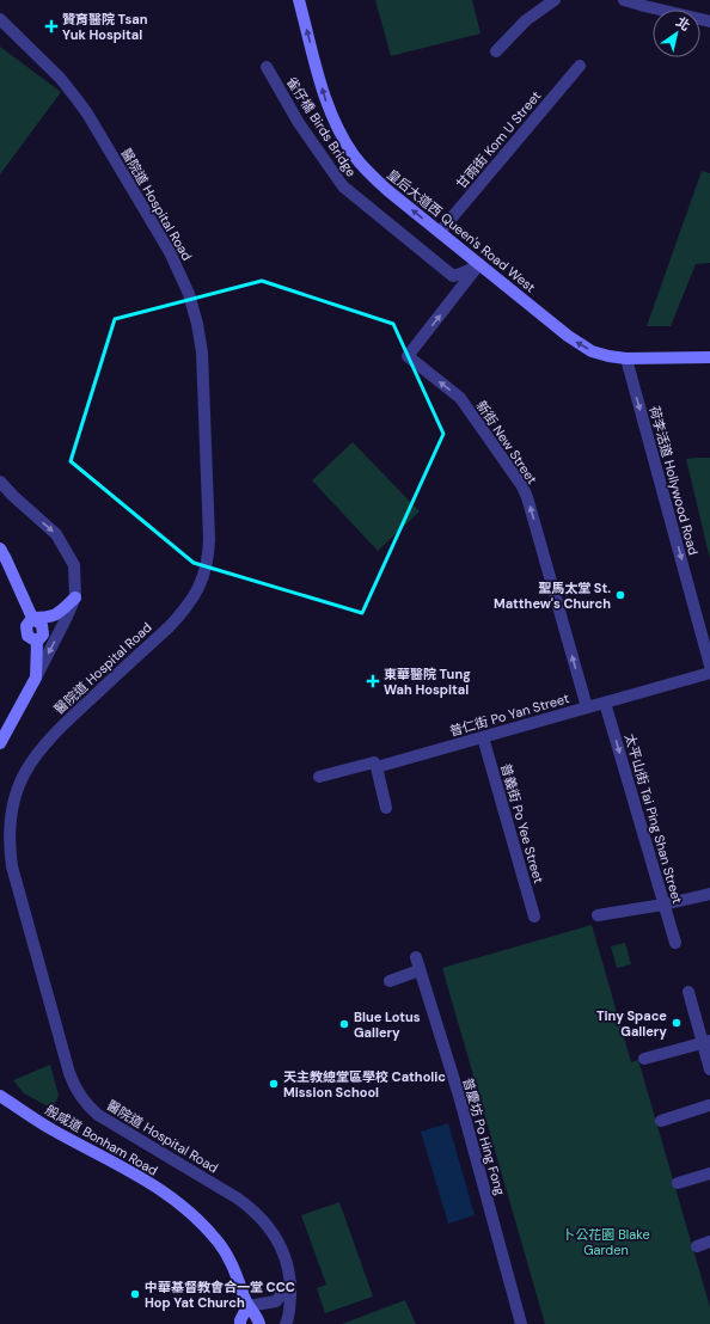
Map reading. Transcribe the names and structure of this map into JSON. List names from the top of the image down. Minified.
{"streets":{"main road":["皇后大道西 Queen's Road West","般咸道 Bonham Road"],"street":["雀仔橋 Birds Bridge","甘雨街 Kom U Street","醫院道 Hospital Road","新街 New Street","荷李活道 Hollywood Road","普仁街 Po Yan Street","太平山街 Tai Ping Shan Street","普義街 Po Yee Street","普慶坊 Po Hing Fong"]},"crossings":[["雀仔橋 Birds Bridge","皇后大道西 Queen's Road West"],["雀仔橋 Birds Bridge","新街 New Street"],["甘雨街 Kom U Street","皇后大道西 Queen's Road West"],["皇后大道西 Queen's Road West","新街 New Street"],["皇后大道西 Queen's Road West","荷李活道 Hollywood Road"],["新街 New Street","普仁街 Po Yan Street"],["普仁街 Po Yan Street","太平山街 Tai Ping Shan Street"],["普仁街 Po Yan Street","普義街 Po Yee Street"]],"one_way":["皇后大道西 Queen's Road West","新街 New Street","荷李活道 Hollywood Road","太平山街 Tai Ping Shan Street"],"parks":["卜公花園 Blake Garden"],"places":{"health":["贊育醫院 Tsan Yuk Hospital","東華醫院 Tung Wah Hospital"],"other":["聖馬太堂 St. Matthew's Church","Tiny Space Gallery","Blue Lotus Gallery","天主教總堂區學校 Catholic Mission School","中華基督教會合一堂 CCC Hop Yat Church"]},"north":"top right"}
